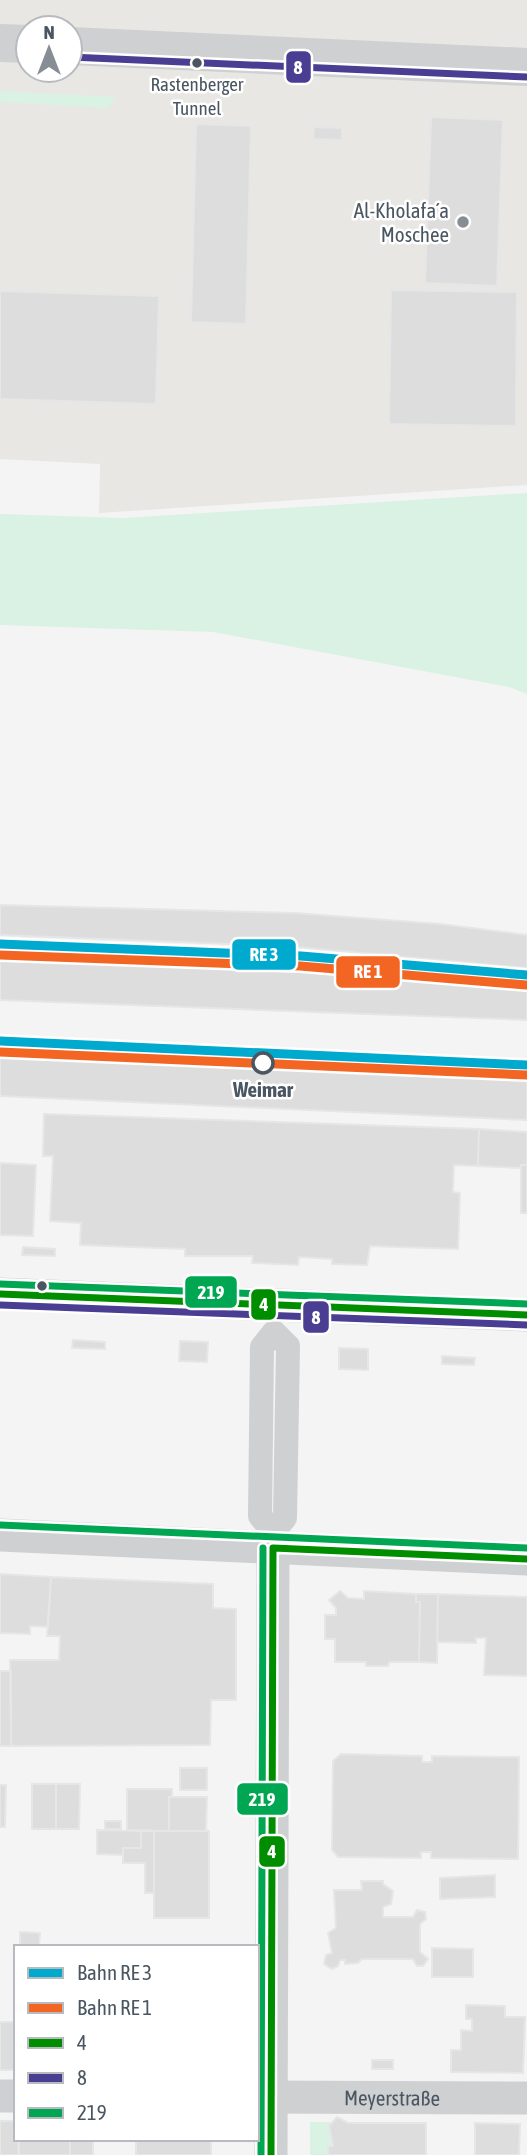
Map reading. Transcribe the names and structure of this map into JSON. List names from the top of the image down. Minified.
{"streets":{"street":["Meyerstraße"]},"places":["Rastenberger Tunnel","Al-Kholafa´a Moschee","Weimar"],"lines":["transit line 8","transit line 219","transit line 4"],"legend":["Bahn RE 3","Bahn RE 1","4","8","219"],"north":"top"}
